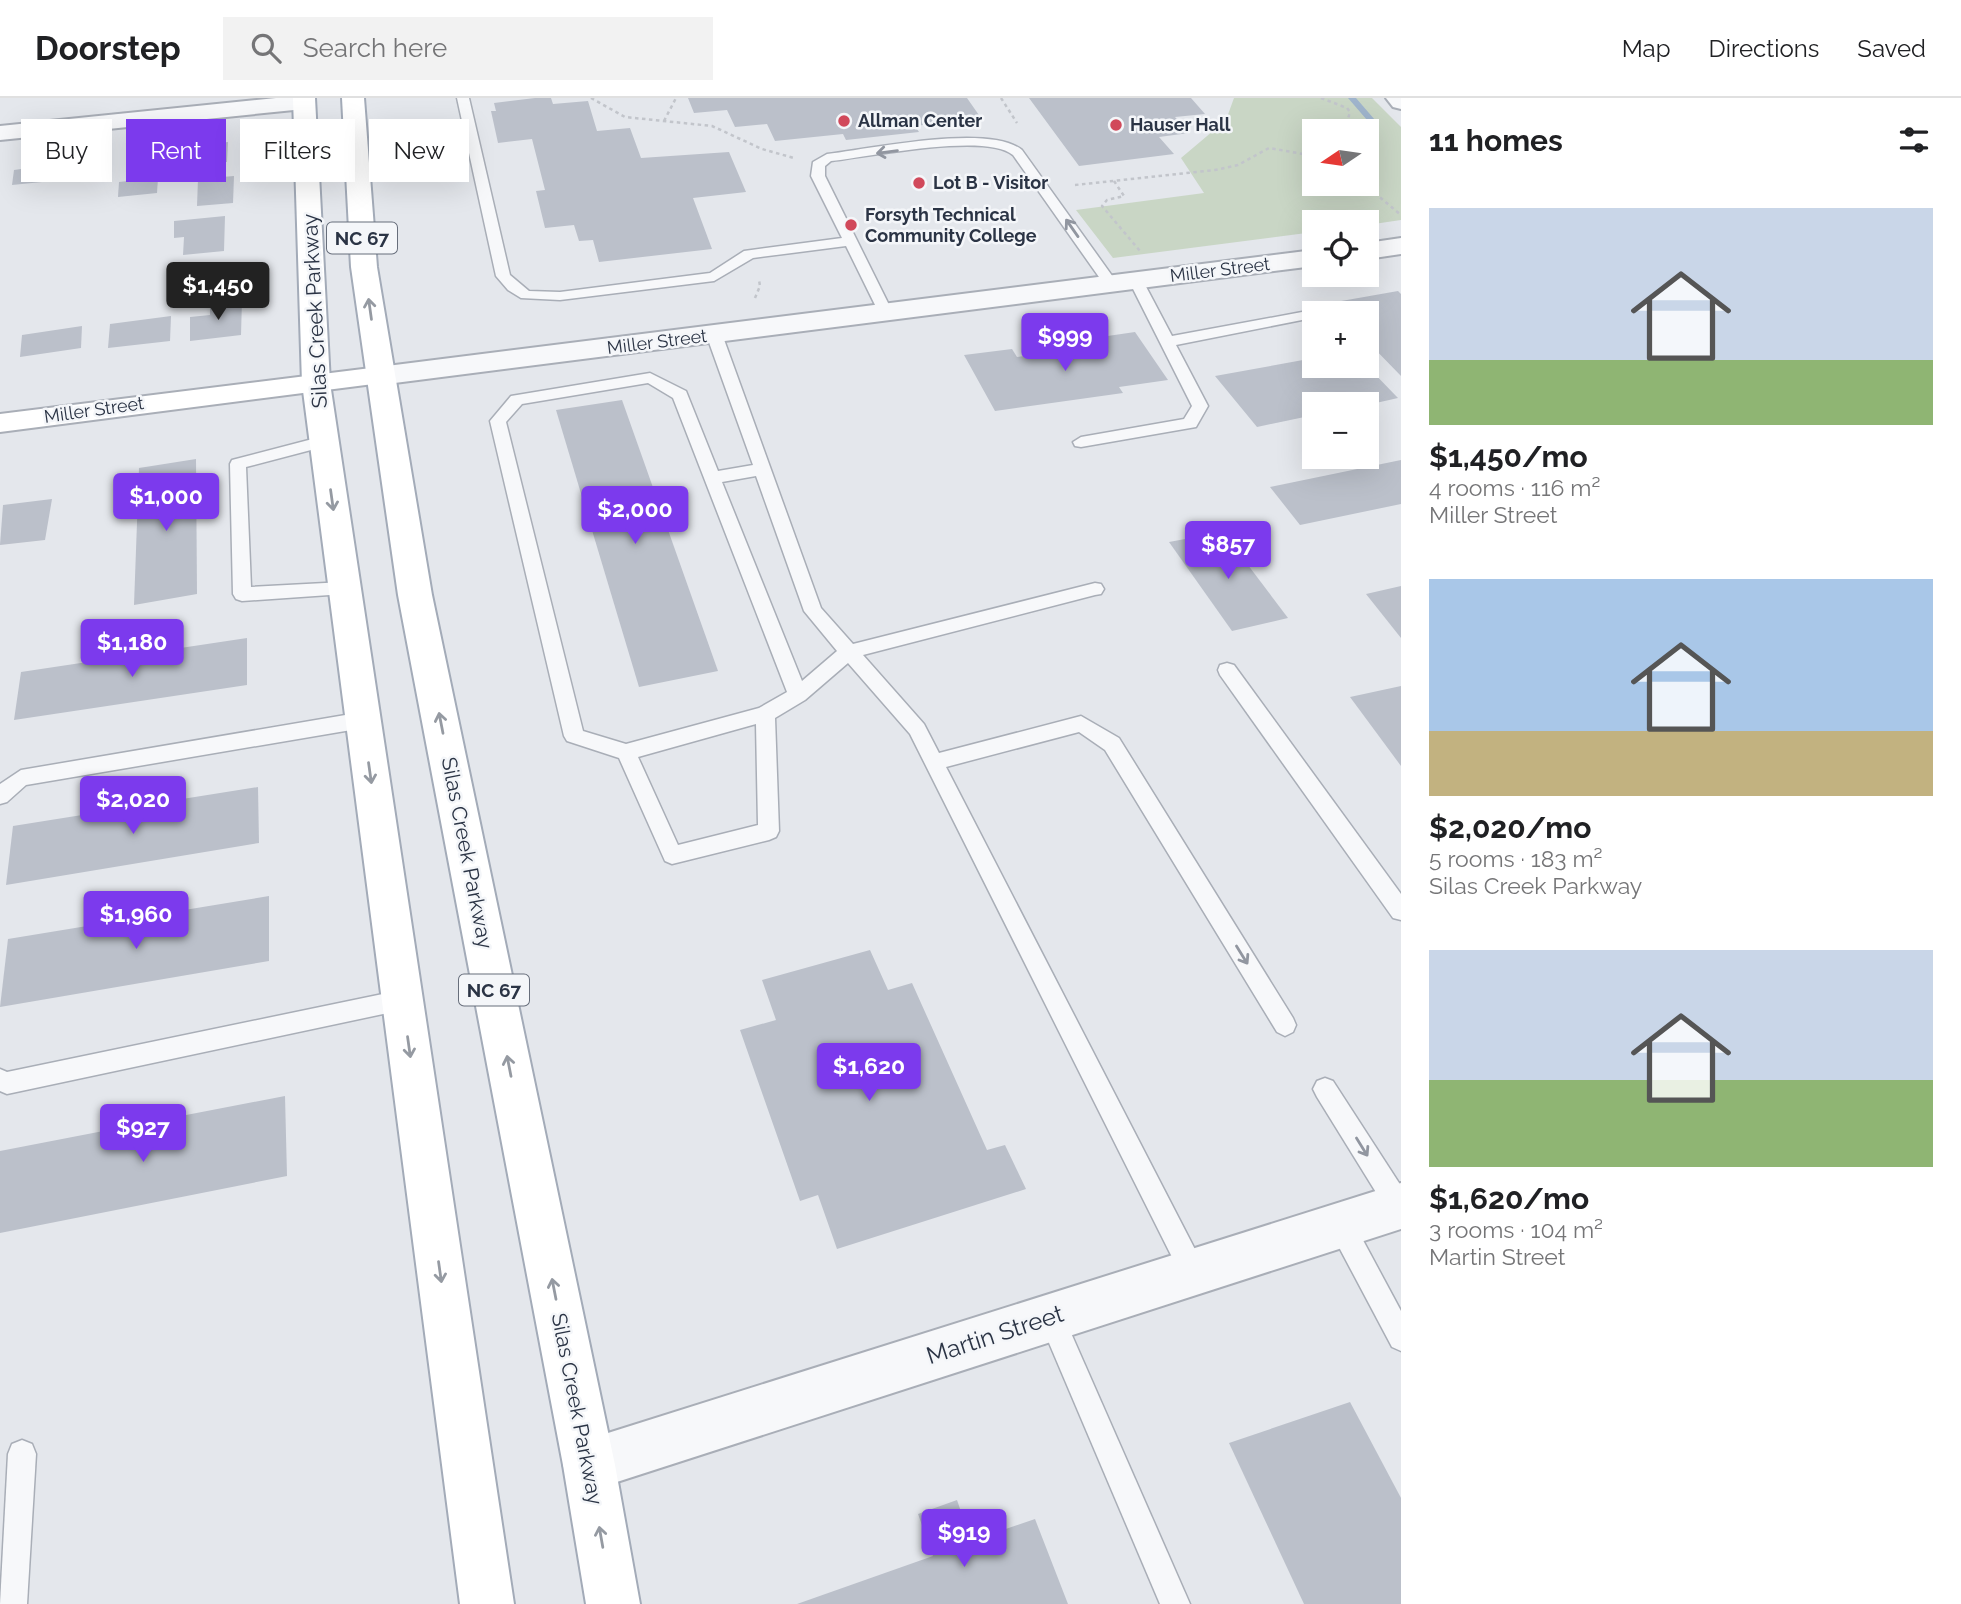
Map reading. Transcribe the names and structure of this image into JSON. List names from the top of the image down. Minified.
{"streets":{"main road":["NC 67","Miller Street","Silas Creek Parkway"],"street":["Martin Street"]},"crossings":[["Miller Street","Silas Creek Parkway"],["Silas Creek Parkway","Martin Street"]],"places":["Allman Center","Hauser Hall","Lot B - Visitor","Forsyth Technical Community College"],"north":"left","page":{"header":"Doorstep","search":"Search here","nav":["Map","Directions","Saved"],"heading":"11 homes","map_buttons":["+","−"],"chip":["Buy","Rent","Filters","New"],"list":[{"name":"$1,450/mo","note":"4 rooms · 116 m² · Miller Street"},{"name":"$2,020/mo","note":"5 rooms · 183 m² · Silas Creek Parkway"},{"name":"$1,620/mo","note":"3 rooms · 104 m² · Martin Street"}],"price":["$1,450","$999","$1,000","$2,000","$857","$1,180","$2,020","$1,960","$1,620","$927","$919"]}}
